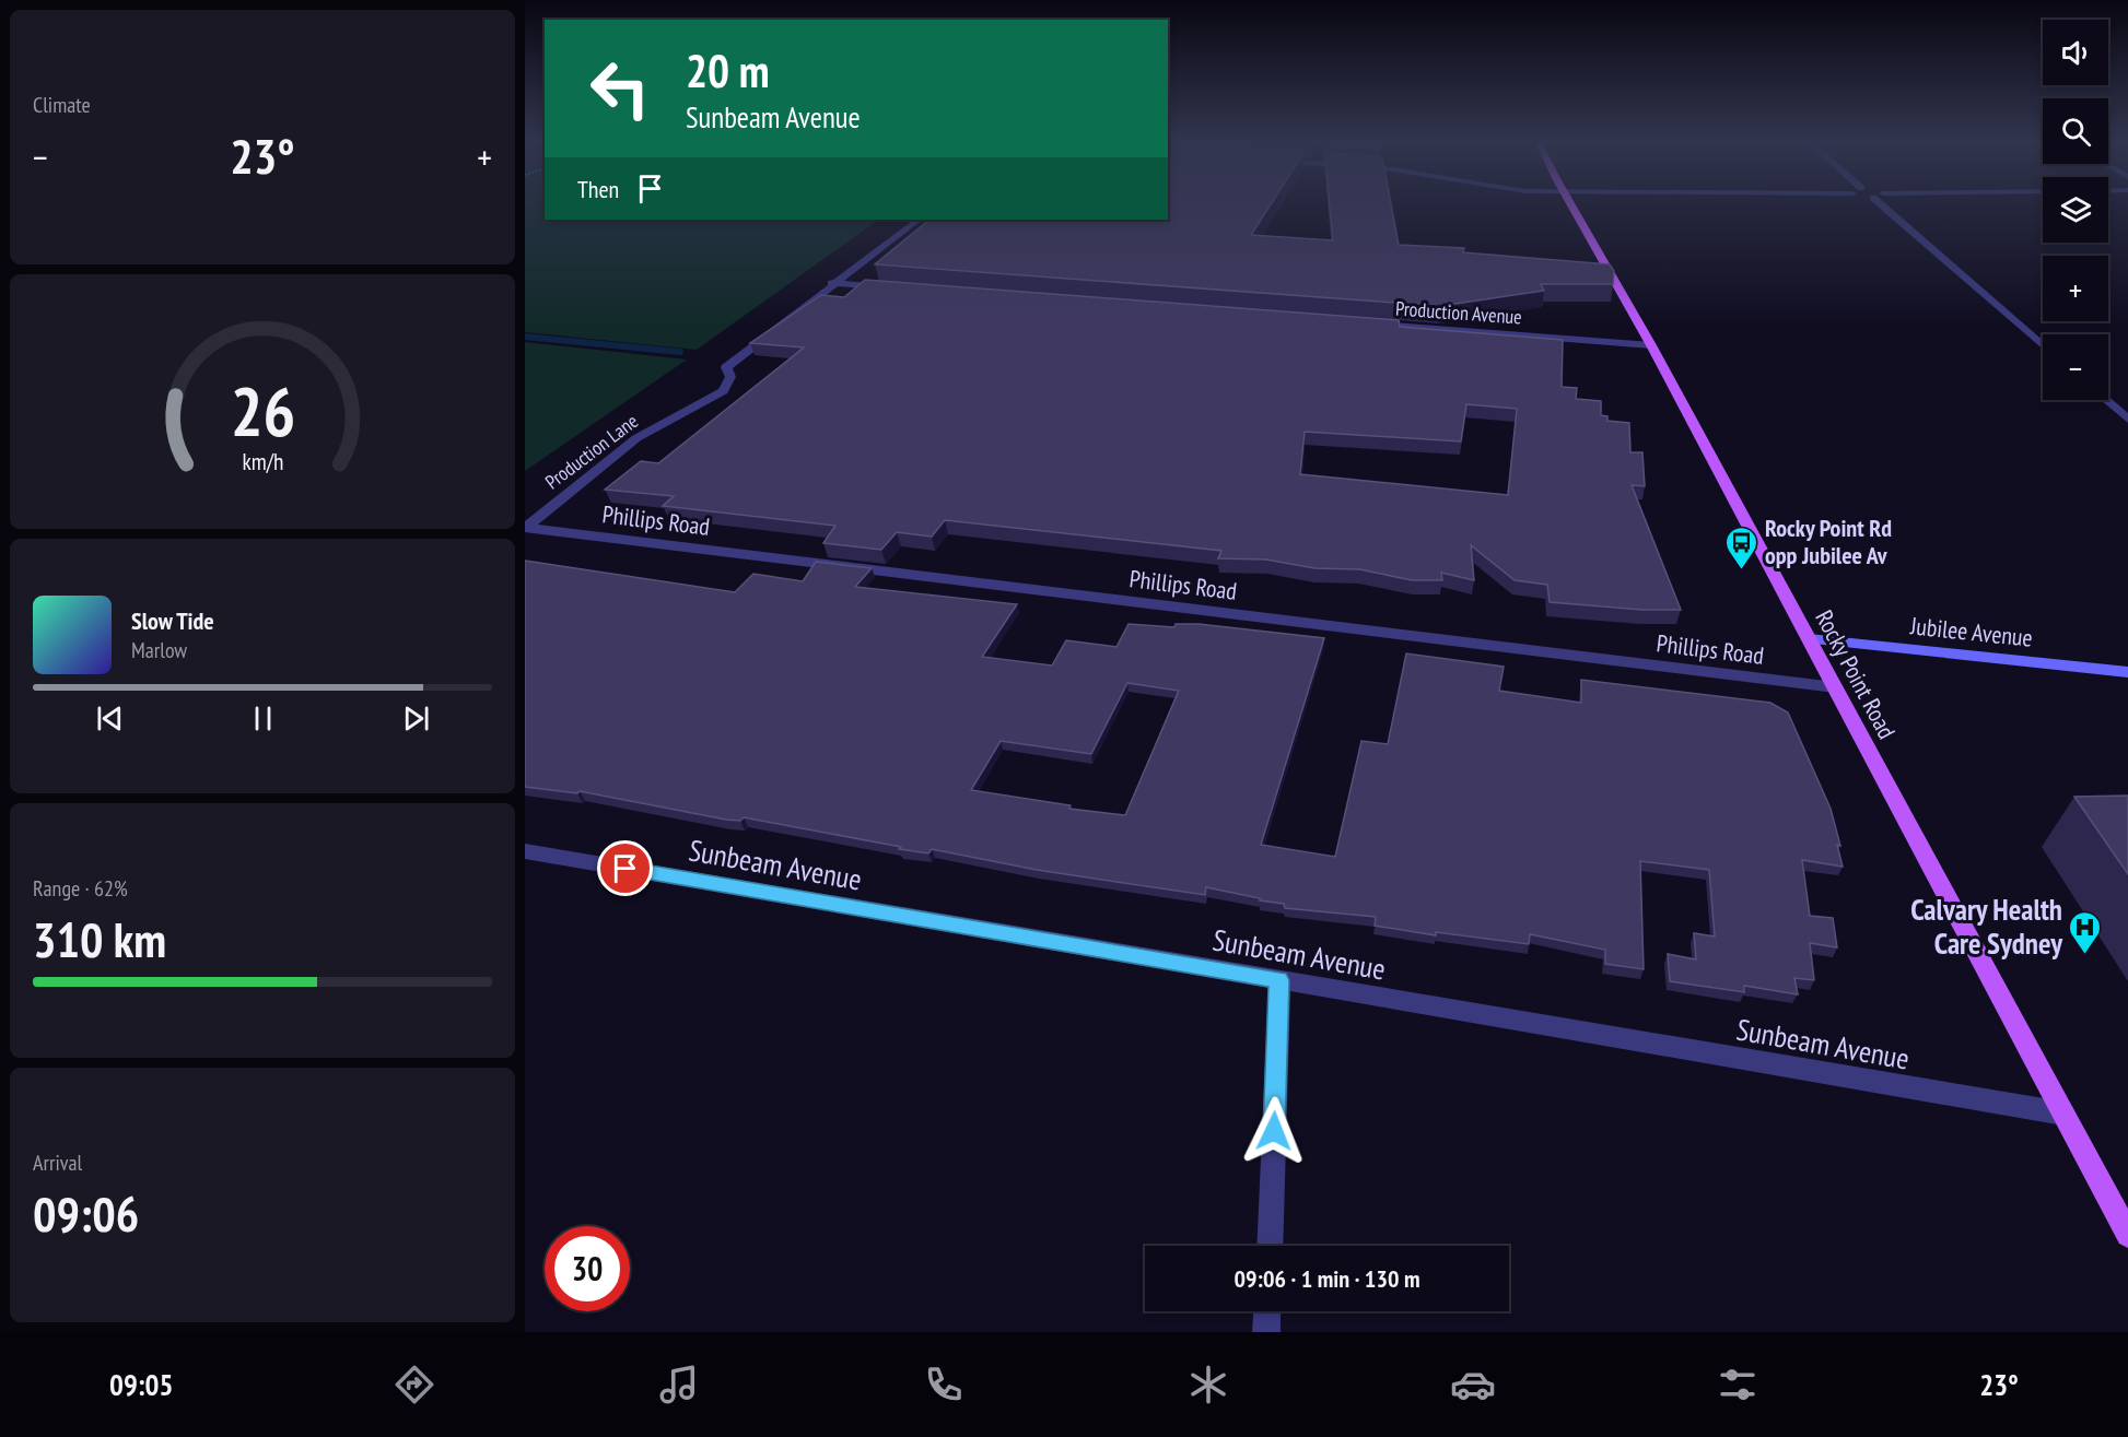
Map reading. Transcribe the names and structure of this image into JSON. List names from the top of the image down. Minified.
{"streets":{"main road":["Rocky Point Road"],"street":["Production Avenue","Production Lane","Phillips Road","Jubilee Avenue","Sunbeam Avenue"]},"crossings":[["Production Avenue","Rocky Point Road"],["Production Lane","Phillips Road"],["Phillips Road","Rocky Point Road"],["Jubilee Avenue","Rocky Point Road"],["Rocky Point Road","Sunbeam Avenue"]],"places":{"bus stop":["Rocky Point Rd opp Jubilee Av"],"hospital":["Calvary Health Care Sydney"]},"page":{"tile":["Climate",["Range · 62%","310 km"],["Arrival","09:06"]],"map_buttons":["+","−"],"turn":["20 m","Sunbeam Avenue"],"heat":["−","23°","+"],"then":"Then","song":["Slow Tide","Marlow"],"limit":"30","trip":"09:06 · 1 min · 130 m","tabs":["09:05","23°"],"gauge":["26","km/h"]}}
